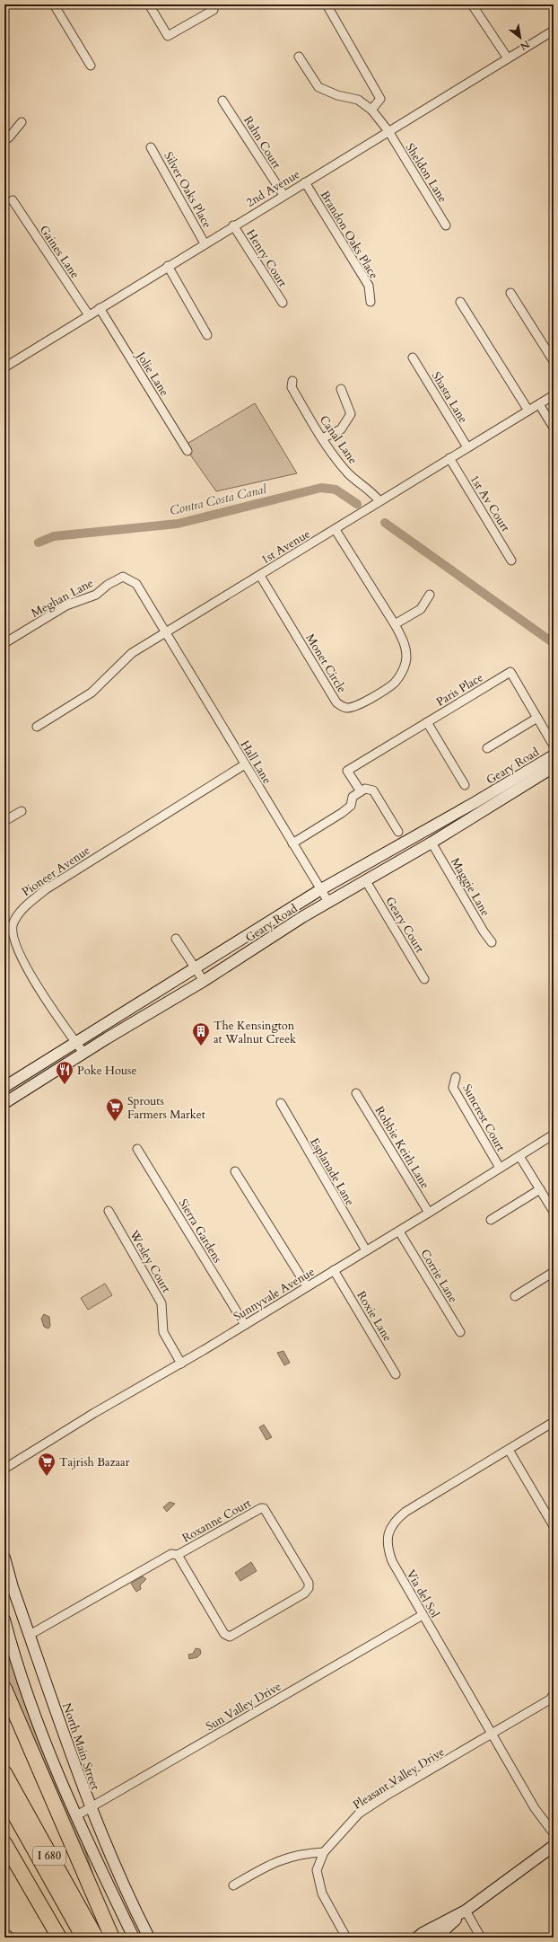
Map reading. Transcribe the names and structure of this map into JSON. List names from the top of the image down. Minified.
{"streets":{"highway":["I 680"],"main road":["Geary Road","North Main Street"],"street":["Rahn Court","Sheldon Lane","2nd Avenue","Silver Oaks Place","Brandon Oaks Place","Gaines Lane","Henry Court","Jolie Lane","Shasta Lane","Canal Lane","1st Av Court","1st Avenue","Meghan Lane","Monet Circle","Paris Place","Hall Lane","Pioneer Avenue","Maggie Lane","Geary Court","Suncrest Court","Robbie Keith Lane","Esplanade Lane","Sierra Gardens","Wesley Court","Corrie Lane","Sunnyvale Avenue","Roxie Lane","Roxanne Court","Via del Sol","Sun Valley Drive","Pleasant Valley Drive"]},"crossings":[["Rahn Court","2nd Avenue"],["Sheldon Lane","2nd Avenue"],["2nd Avenue","Silver Oaks Place"],["2nd Avenue","Brandon Oaks Place"],["2nd Avenue","Gaines Lane"],["2nd Avenue","Henry Court"],["2nd Avenue","Jolie Lane"],["Shasta Lane","1st Avenue"],["Canal Lane","1st Avenue"],["1st Av Court","1st Avenue"],["1st Avenue","Meghan Lane"],["1st Avenue","Monet Circle"],["1st Avenue","Hall Lane"],["Meghan Lane","Hall Lane"],["Hall Lane","Geary Road"],["Hall Lane","Pioneer Avenue"],["Geary Road","Pioneer Avenue"],["Geary Road","Maggie Lane"],["Geary Road","Geary Court"],["Suncrest Court","Sunnyvale Avenue"],["Robbie Keith Lane","Sunnyvale Avenue"],["Esplanade Lane","Sunnyvale Avenue"],["Sierra Gardens","Sunnyvale Avenue"],["Wesley Court","Sunnyvale Avenue"],["Corrie Lane","Sunnyvale Avenue"],["Sunnyvale Avenue","Roxie Lane"],["Roxanne Court","North Main Street"],["Via del Sol","Sun Valley Drive"],["Via del Sol","Pleasant Valley Drive"],["Sun Valley Drive","North Main Street"]],"water":["Contra Costa Canal"],"places":{"building":["The Kensington at Walnut Creek"],"restaurant":["Poke House"],"supermarket":["Sprouts Farmers Market","Tajrish Bazaar"]},"north":"bottom right"}
